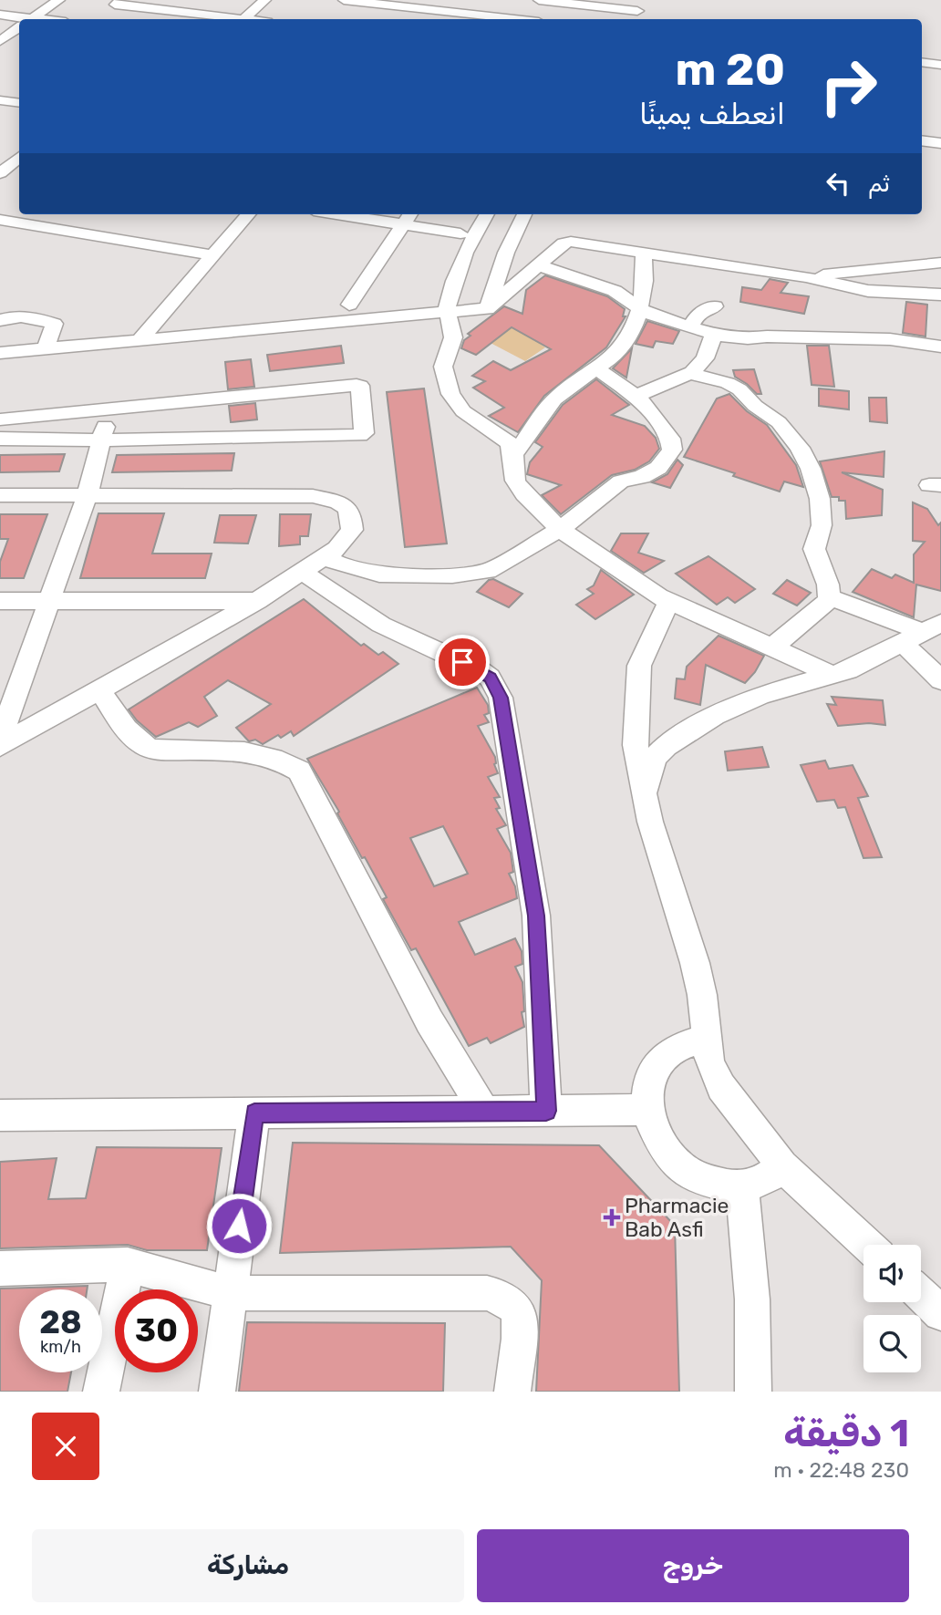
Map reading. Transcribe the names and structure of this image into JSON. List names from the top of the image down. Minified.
{"places":{"health":["Pharmacie Bab Asfi"]},"page":{"turn":["20 m","انعطف يمينًا"],"then":"ثم","speed":"28 km/h","limit":"30","heading":["1 دقيقة","230 m · 22:48"],"buttons":["خروج","مشاركة"]}}
